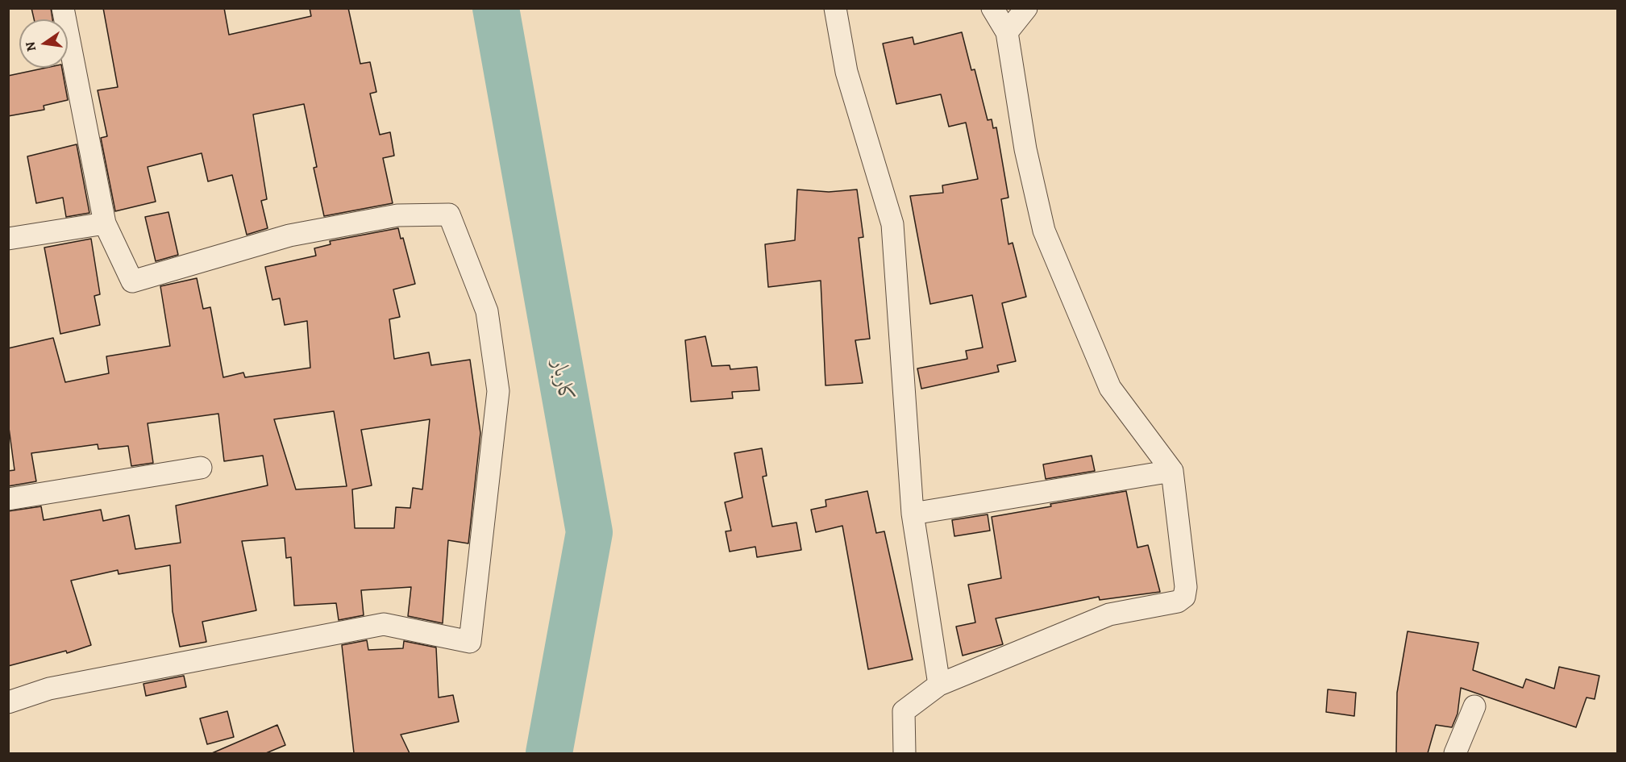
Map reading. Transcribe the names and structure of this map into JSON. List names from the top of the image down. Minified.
{"water":["کاربار"],"north":"left"}
